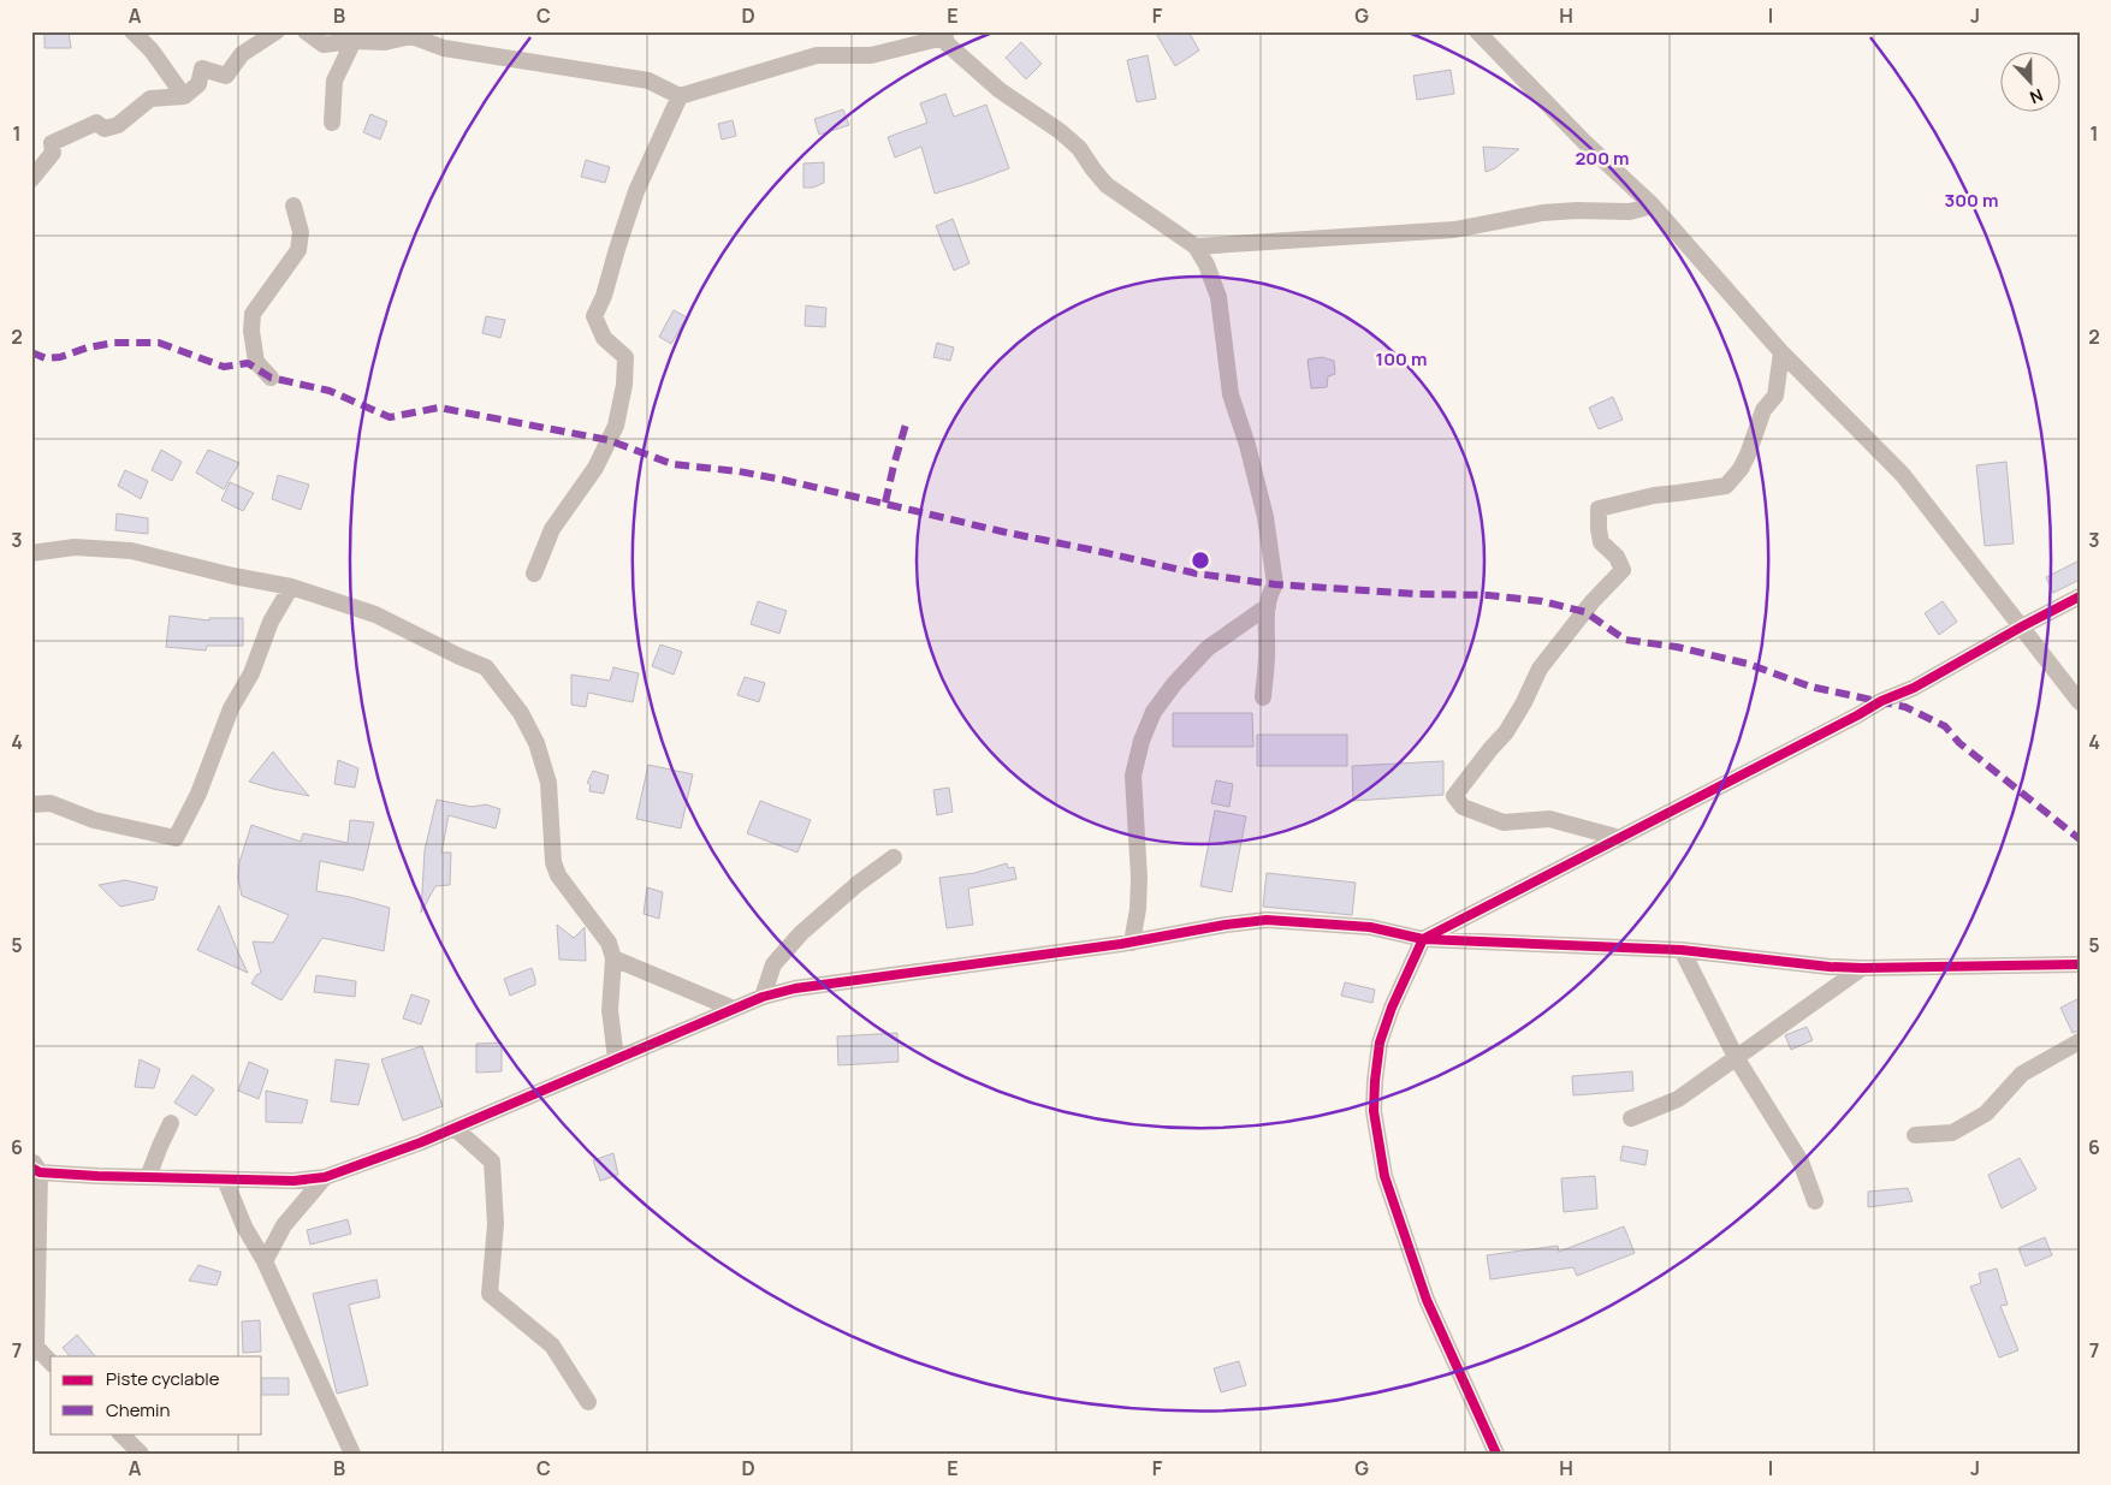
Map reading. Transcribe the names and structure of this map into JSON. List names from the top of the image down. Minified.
{"legend":["Piste cyclable","Chemin"],"north":"bottom","grid":{"columns":["A","B","C","D","E","F","G","H","I","J"],"rows":["1","2","3","4","5","6","7"]},"rings":["200 m","300 m","100 m"]}
